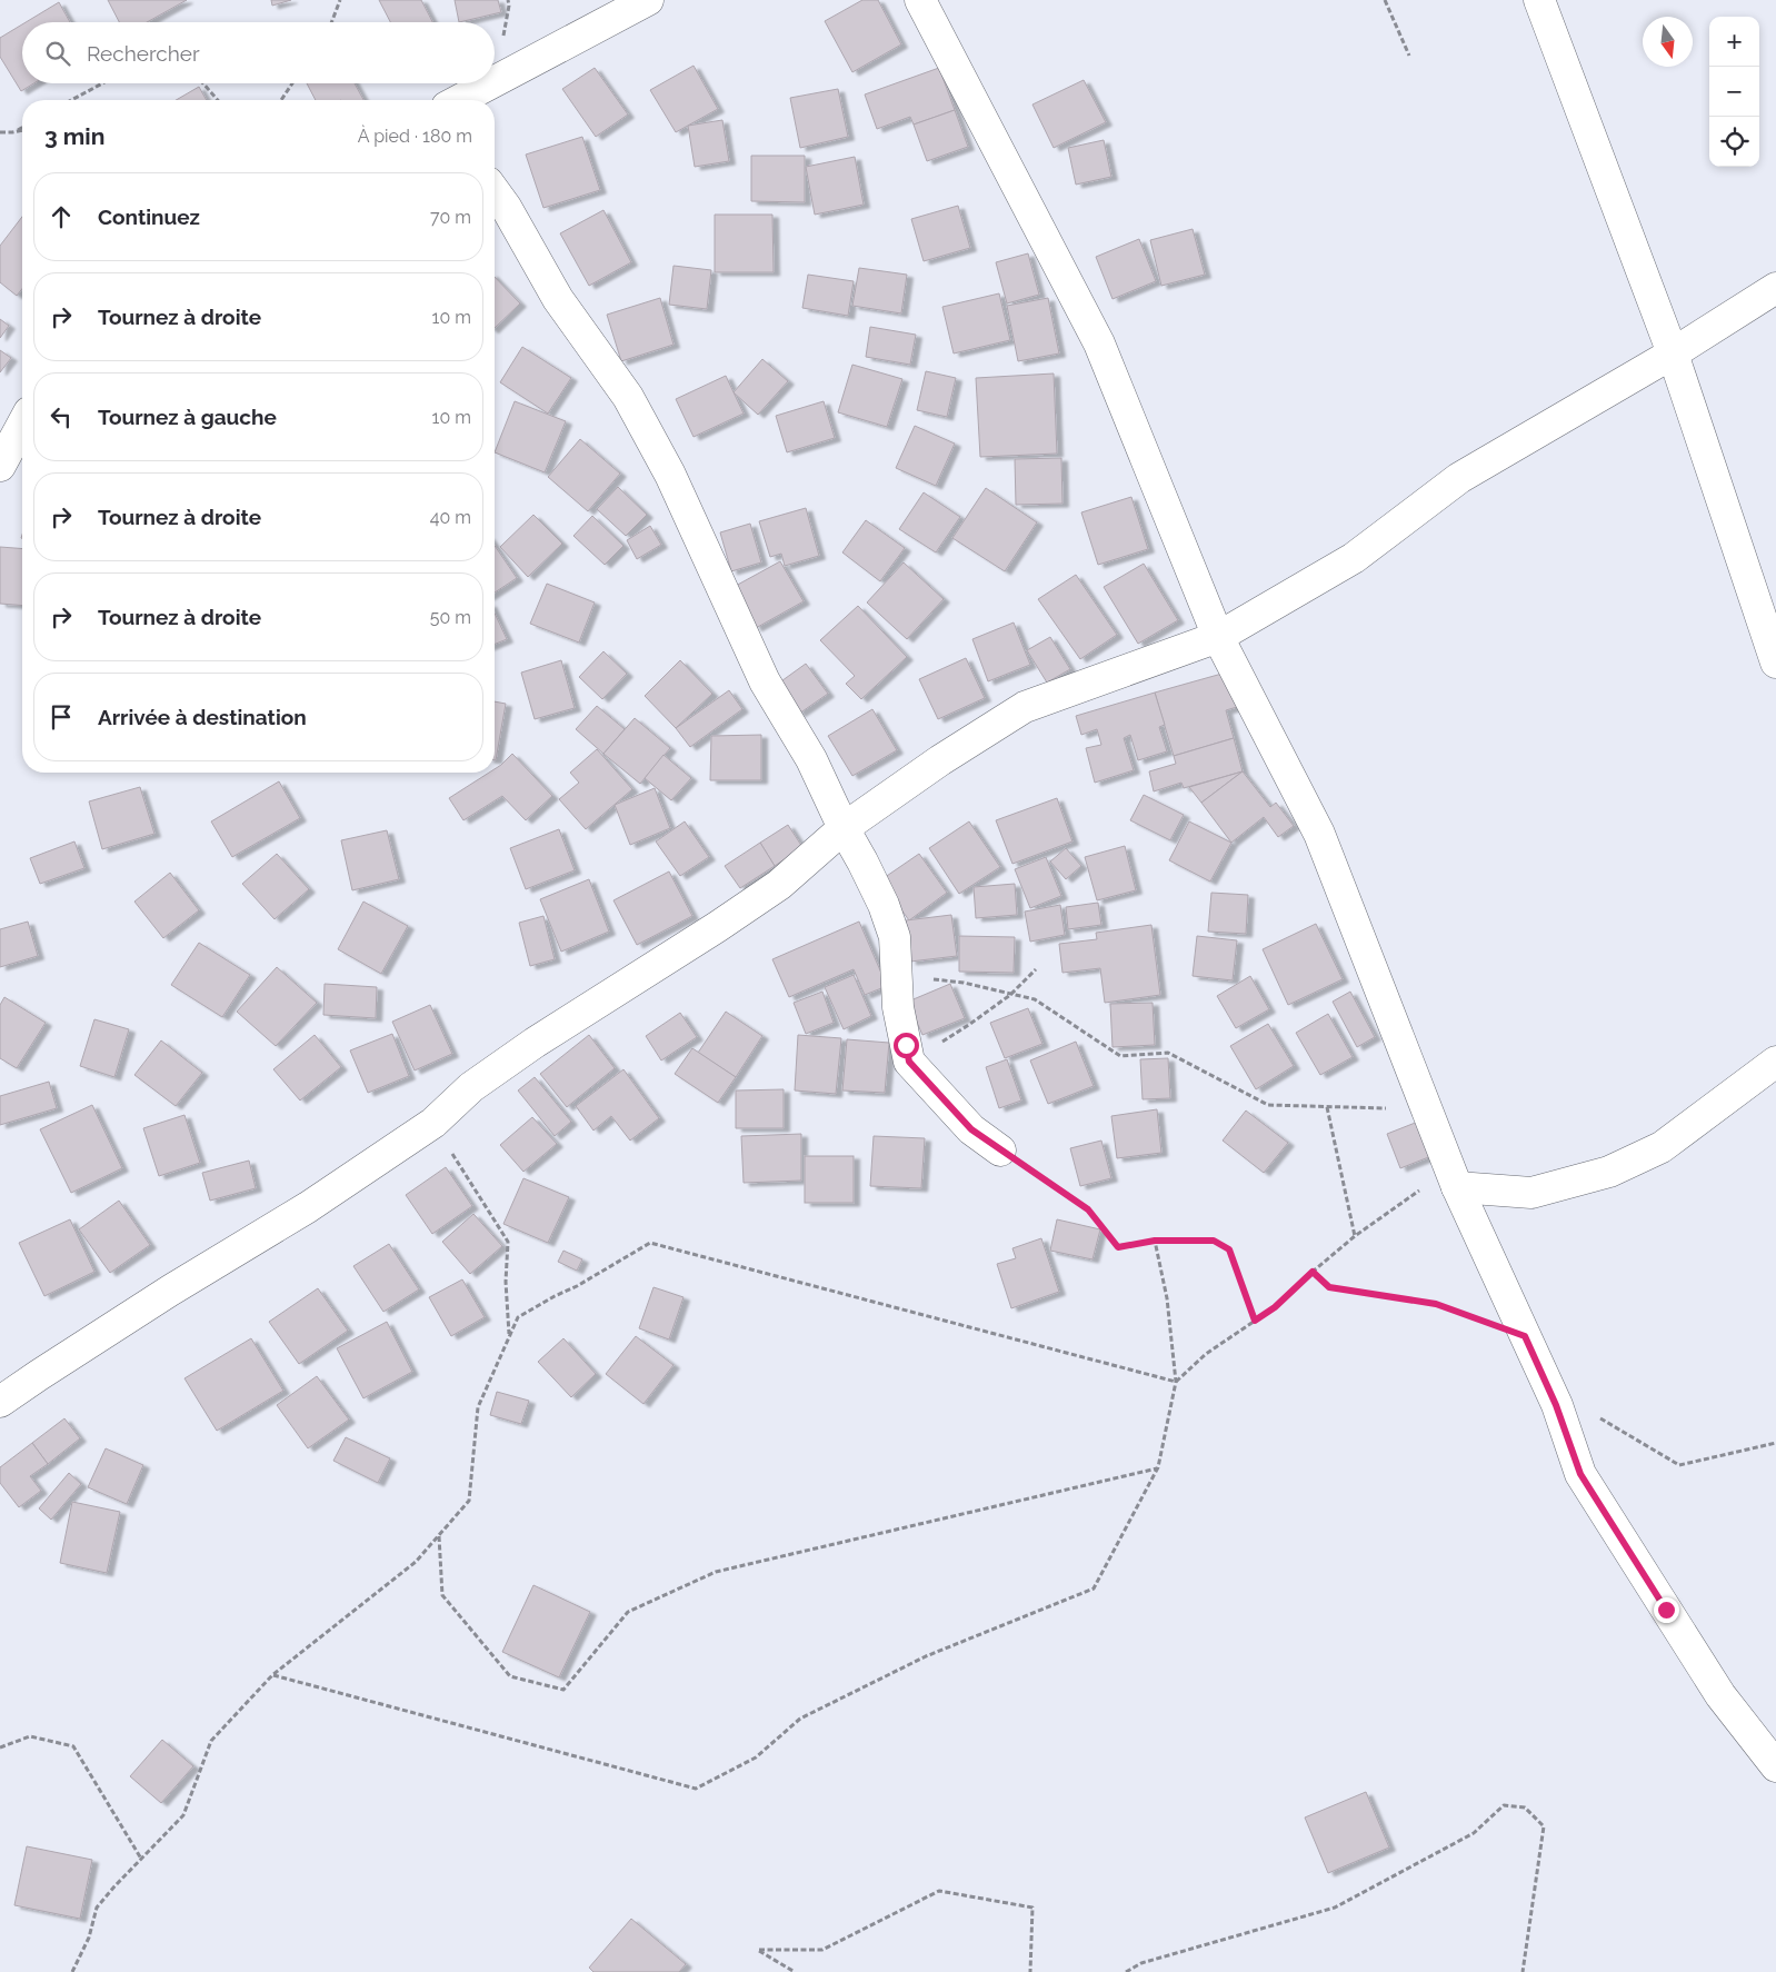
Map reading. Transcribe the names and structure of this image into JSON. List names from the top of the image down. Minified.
{"north":"bottom","page":{"map_buttons":["+","−"],"search":"Rechercher","heading":["3 min","À pied · 180 m"],"list":[["Continuez","70 m"],["Tournez à droite","10 m"],["Tournez à gauche","10 m"],["Tournez à droite","40 m"],["Tournez à droite","50 m"],"Arrivée à destination"]}}
